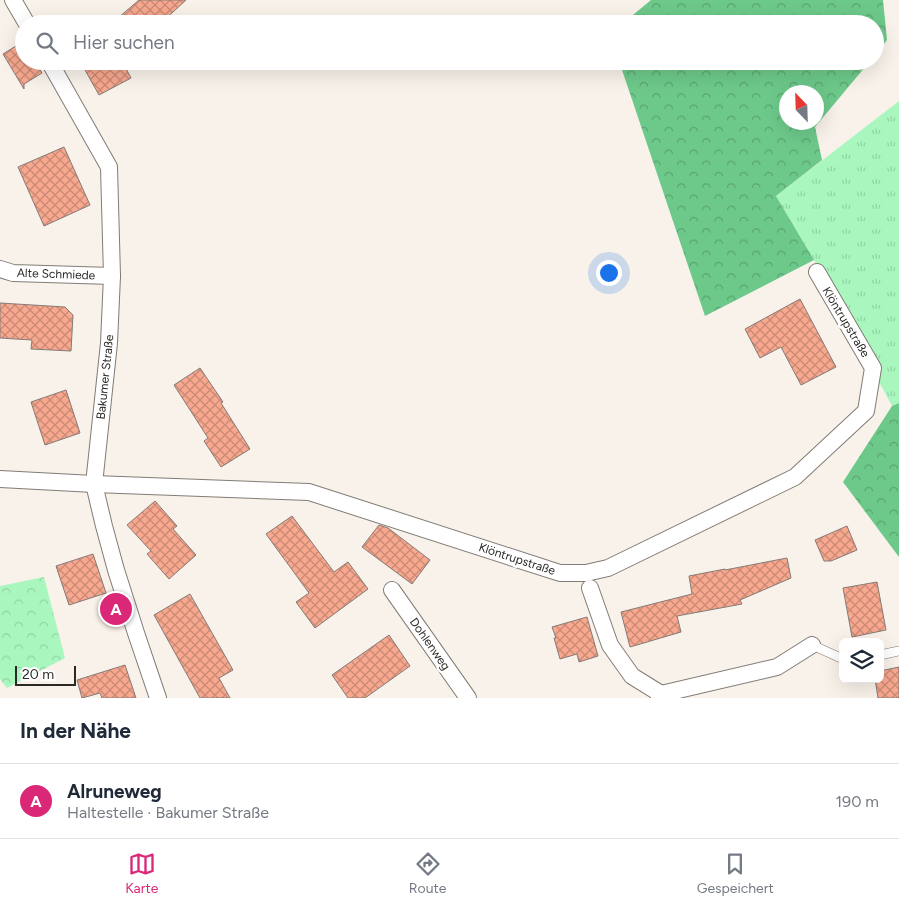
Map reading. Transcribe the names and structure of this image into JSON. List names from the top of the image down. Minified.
{"streets":{"street":["Alte Schmiede","Klöntrupstraße","Bakumer Straße","Dohlenweg"]},"crossings":[["Alte Schmiede","Bakumer Straße"],["Klöntrupstraße","Bakumer Straße"]],"scale_bar":"20 m","north":"top left","page":{"search":"Hier suchen","pins":"A","scale":"20 m","heading":"In der Nähe","list":[{"mark":"A","name":"Alruneweg","note":"Haltestelle · Bakumer Straße","value":"190 m"}],"nav":["Karte","Route","Gespeichert"]}}
